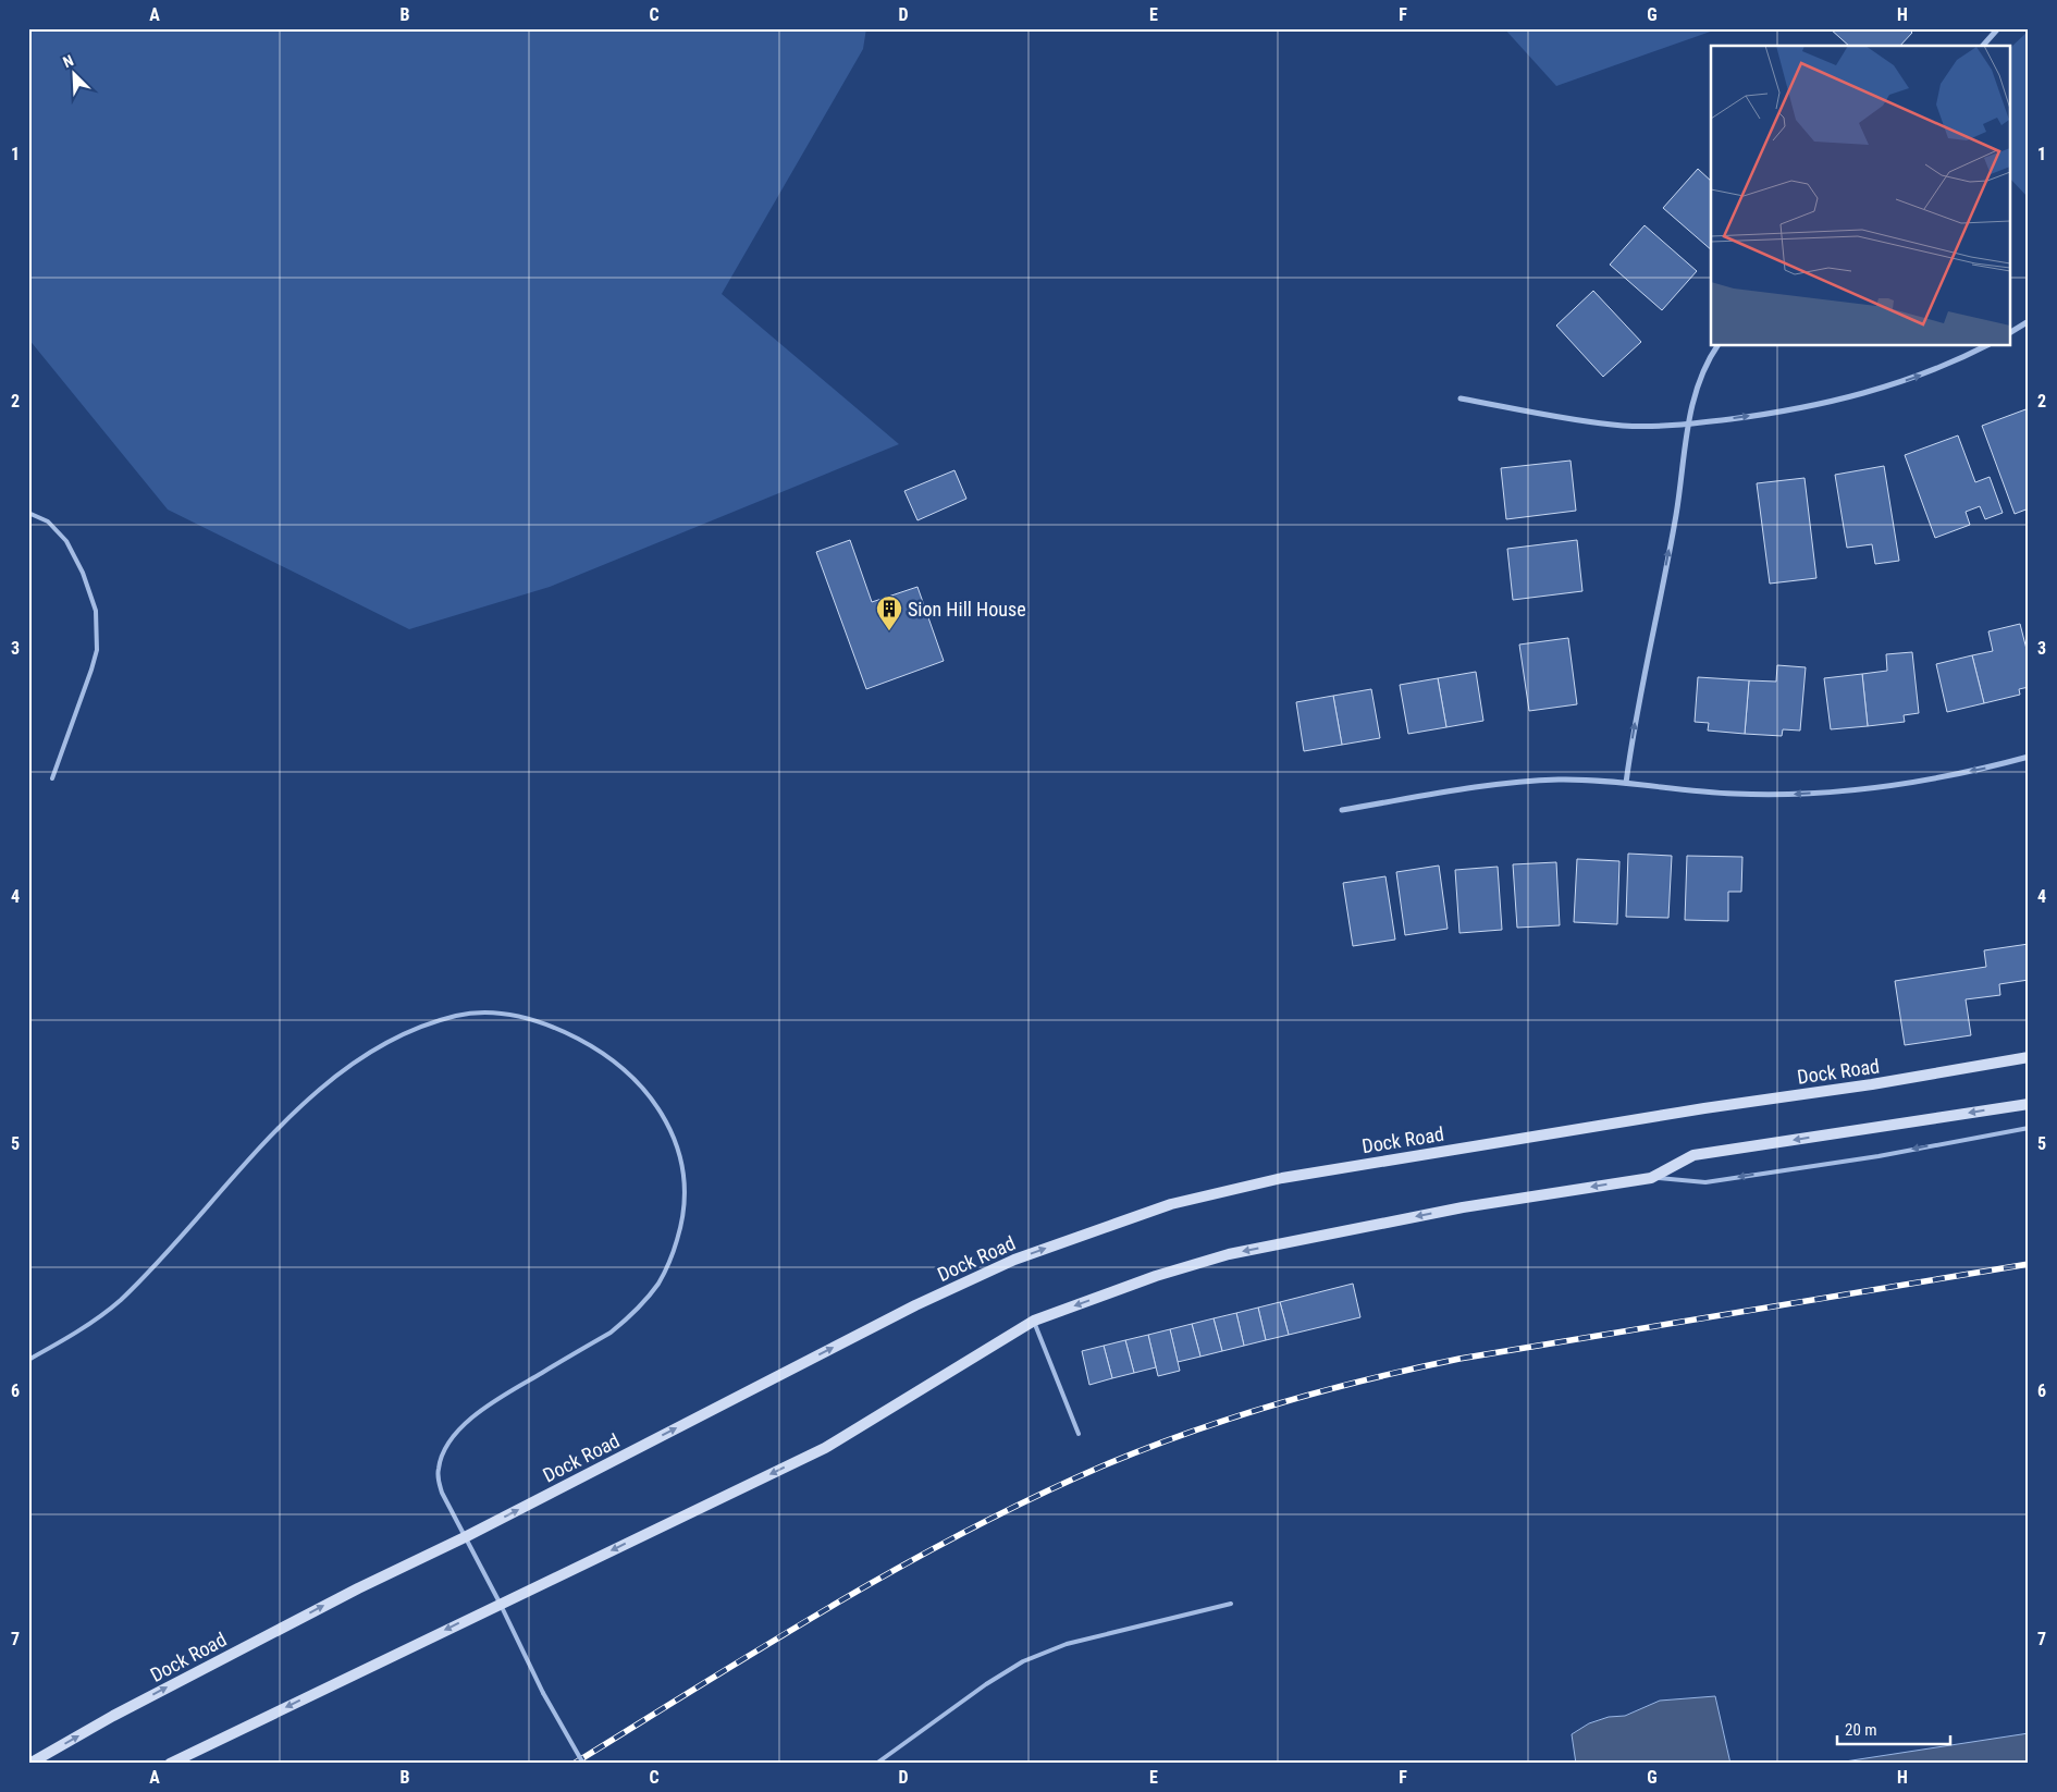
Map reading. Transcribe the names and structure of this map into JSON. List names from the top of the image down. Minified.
{"streets":{"main road":["Dock Road"]},"places":{"building":["Sion Hill House"]},"scale_bar":"20 m","north":"top left","grid":{"columns":["A","B","C","D","E","F","G","H"],"rows":["1","2","3","4","5","6","7"]}}
